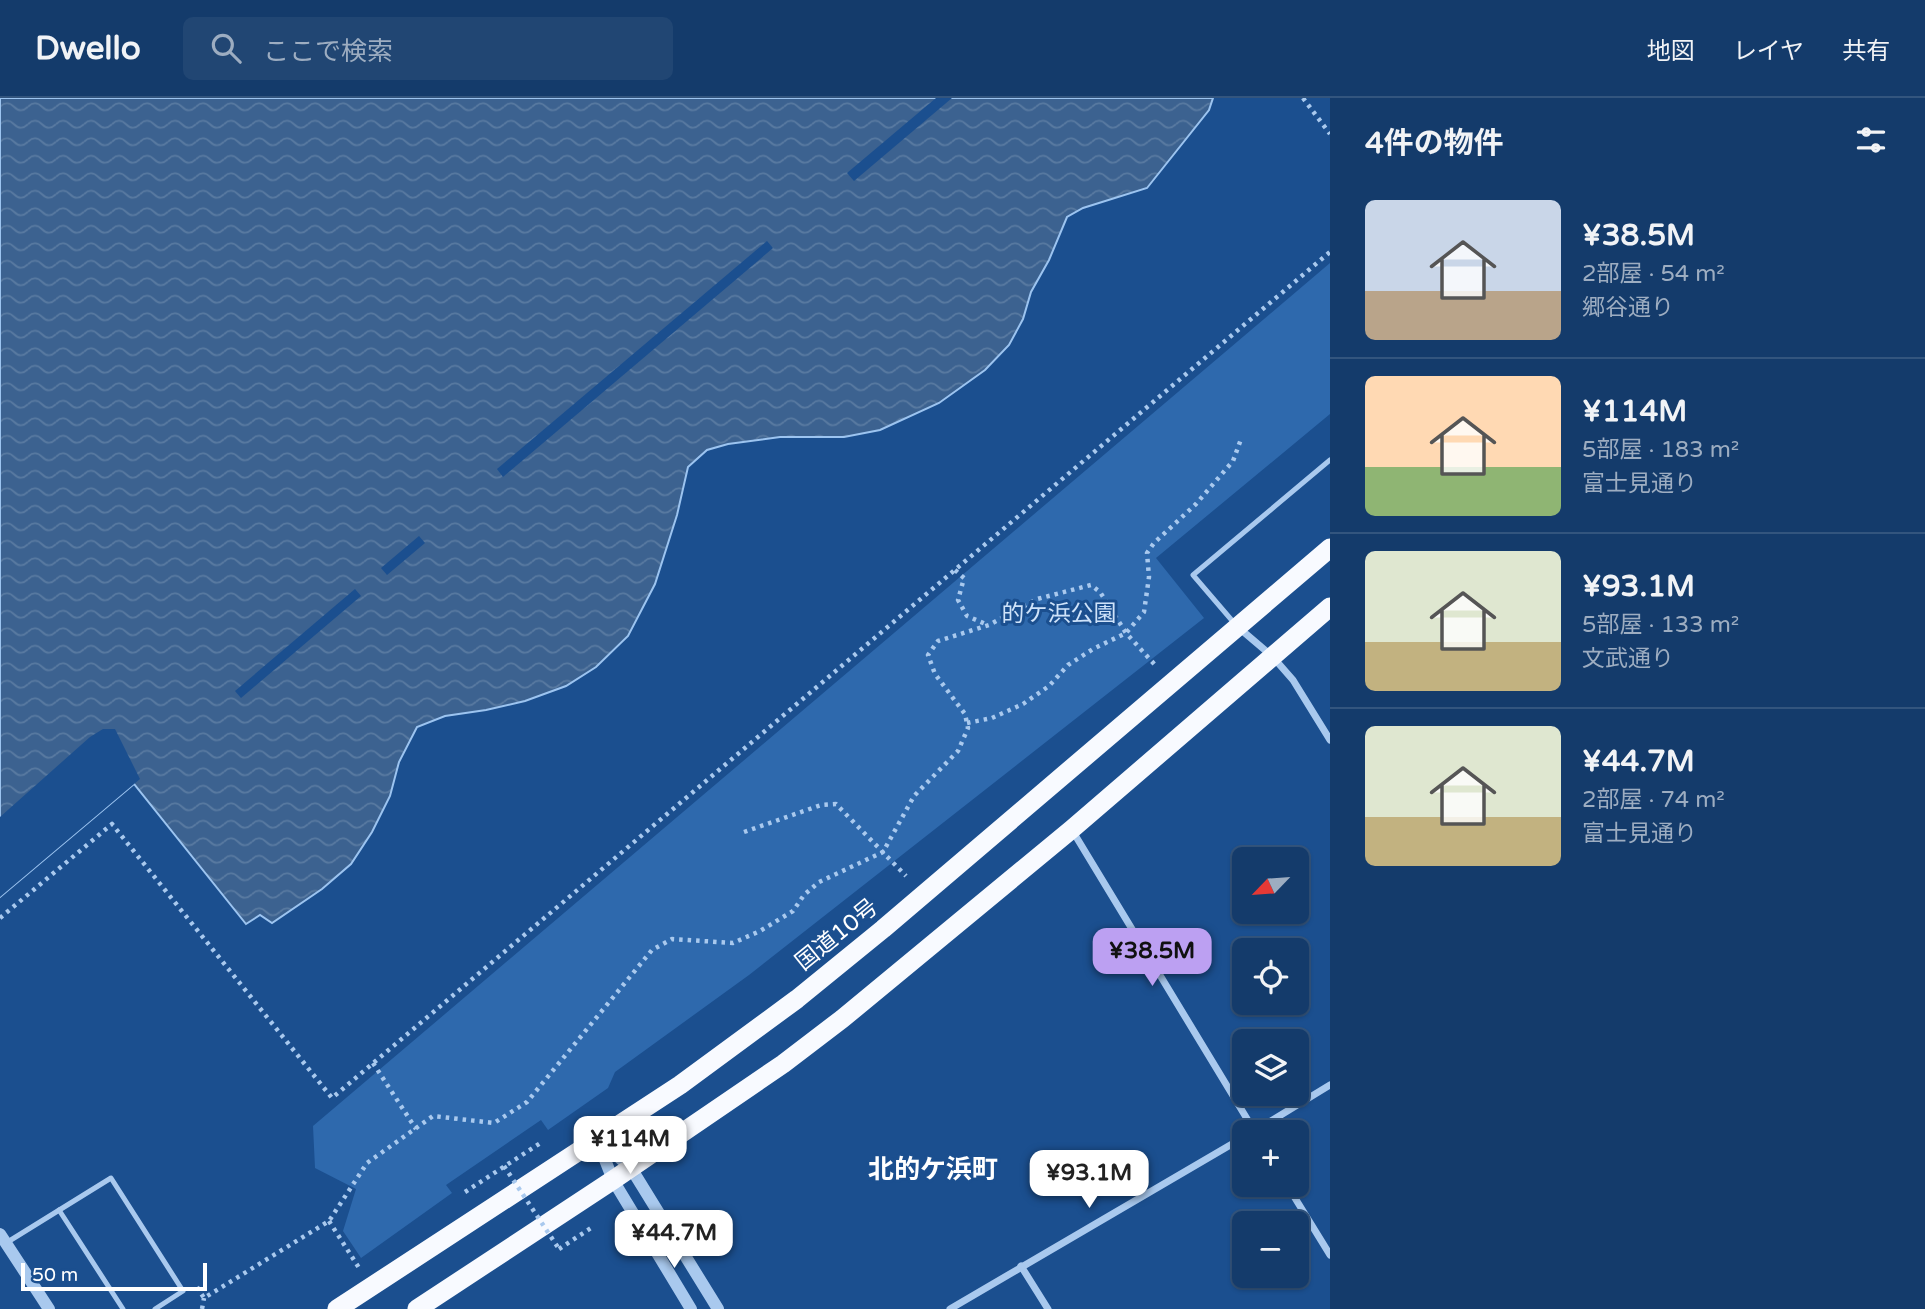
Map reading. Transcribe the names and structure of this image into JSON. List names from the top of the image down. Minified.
{"streets":{"highway":["国道10号"]},"districts":["北的ケ浜町"],"parks":["的ケ浜公園"],"scale_bar":"50 m","north":"bottom left","page":{"header":"Dwello","search":"ここで検索","nav":["地図","レイヤ","共有"],"heading":"4件の物件","list":[{"name":"¥38.5M","note":"2部屋 · 54 m² · 郷谷通り"},{"name":"¥114M","note":"5部屋 · 183 m² · 富士見通り"},{"name":"¥93.1M","note":"5部屋 · 133 m² · 文武通り"},{"name":"¥44.7M","note":"2部屋 · 74 m² · 富士見通り"}],"map_buttons":["+","−"],"price":["¥38.5M","¥114M","¥93.1M","¥44.7M"],"scale":"50 m"}}
